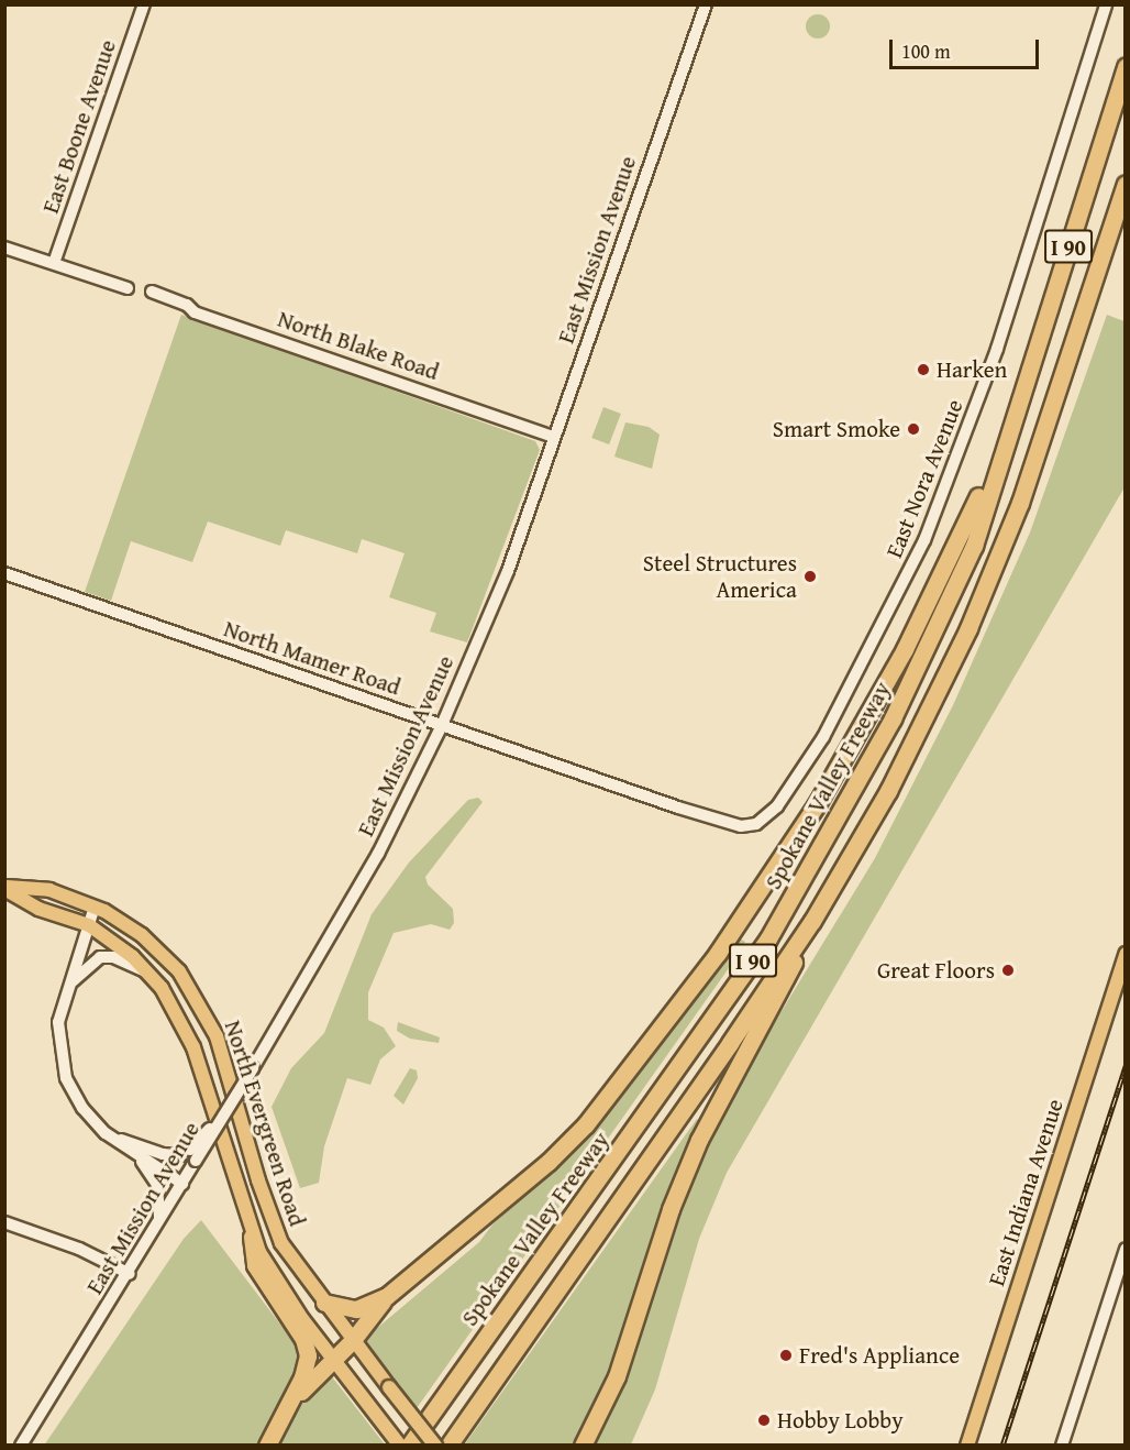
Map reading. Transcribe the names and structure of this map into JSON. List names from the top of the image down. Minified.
{"streets":{"highway":["I 90","Spokane Valley Freeway"],"main road":["North Evergreen Road","East Indiana Avenue"],"street":["East Boone Avenue","East Mission Avenue","North Blake Road","East Nora Avenue","North Mamer Road"]},"crossings":[["East Mission Avenue","North Blake Road"],["East Mission Avenue","North Mamer Road"],["East Nora Avenue","North Mamer Road"]],"places":["Harken","Smart Smoke","Steel Structures America","Great Floors","Fred's Appliance","Hobby Lobby"],"scale_bar":"100 m"}
